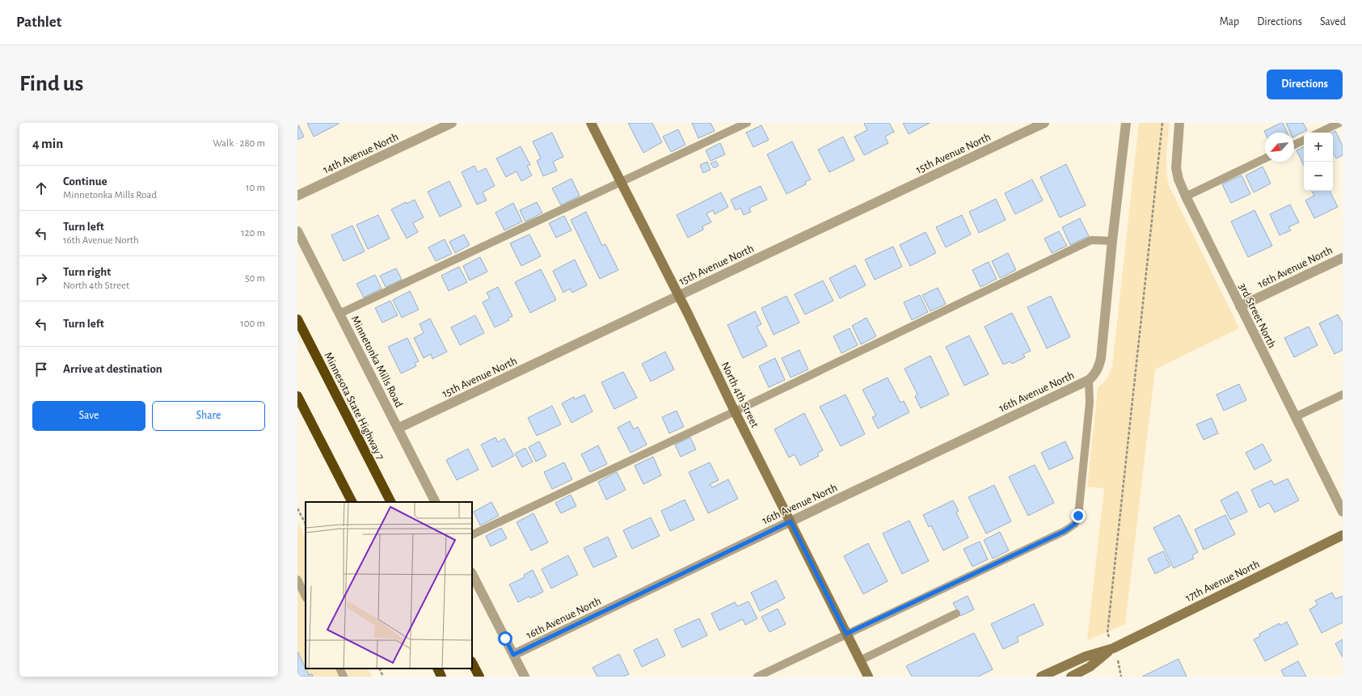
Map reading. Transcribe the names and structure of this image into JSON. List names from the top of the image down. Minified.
{"streets":{"highway":["Minnesota State Highway 7"],"street":["14th Avenue North","15th Avenue North","16th Avenue North","3rd Street North","Minnetonka Mills Road","North 4th Street","17th Avenue North"]},"crossings":[["15th Avenue North","Minnetonka Mills Road"],["15th Avenue North","North 4th Street"],["16th Avenue North","3rd Street North"],["16th Avenue North","North 4th Street"]],"north":"bottom left","page":{"header":"Pathlet","nav":["Map","Directions","Saved"],"buttons":["Directions",["Save","Share"]],"title":"Find us","heading":["4 min","Walk · 280 m"],"map_buttons":["+","−"],"list":[["Continue","Minnetonka Mills Road","10 m"],["Turn left","16th Avenue North","120 m"],["Turn right","North 4th Street","50 m"],["Turn left","100 m"],"Arrive at destination"]}}
